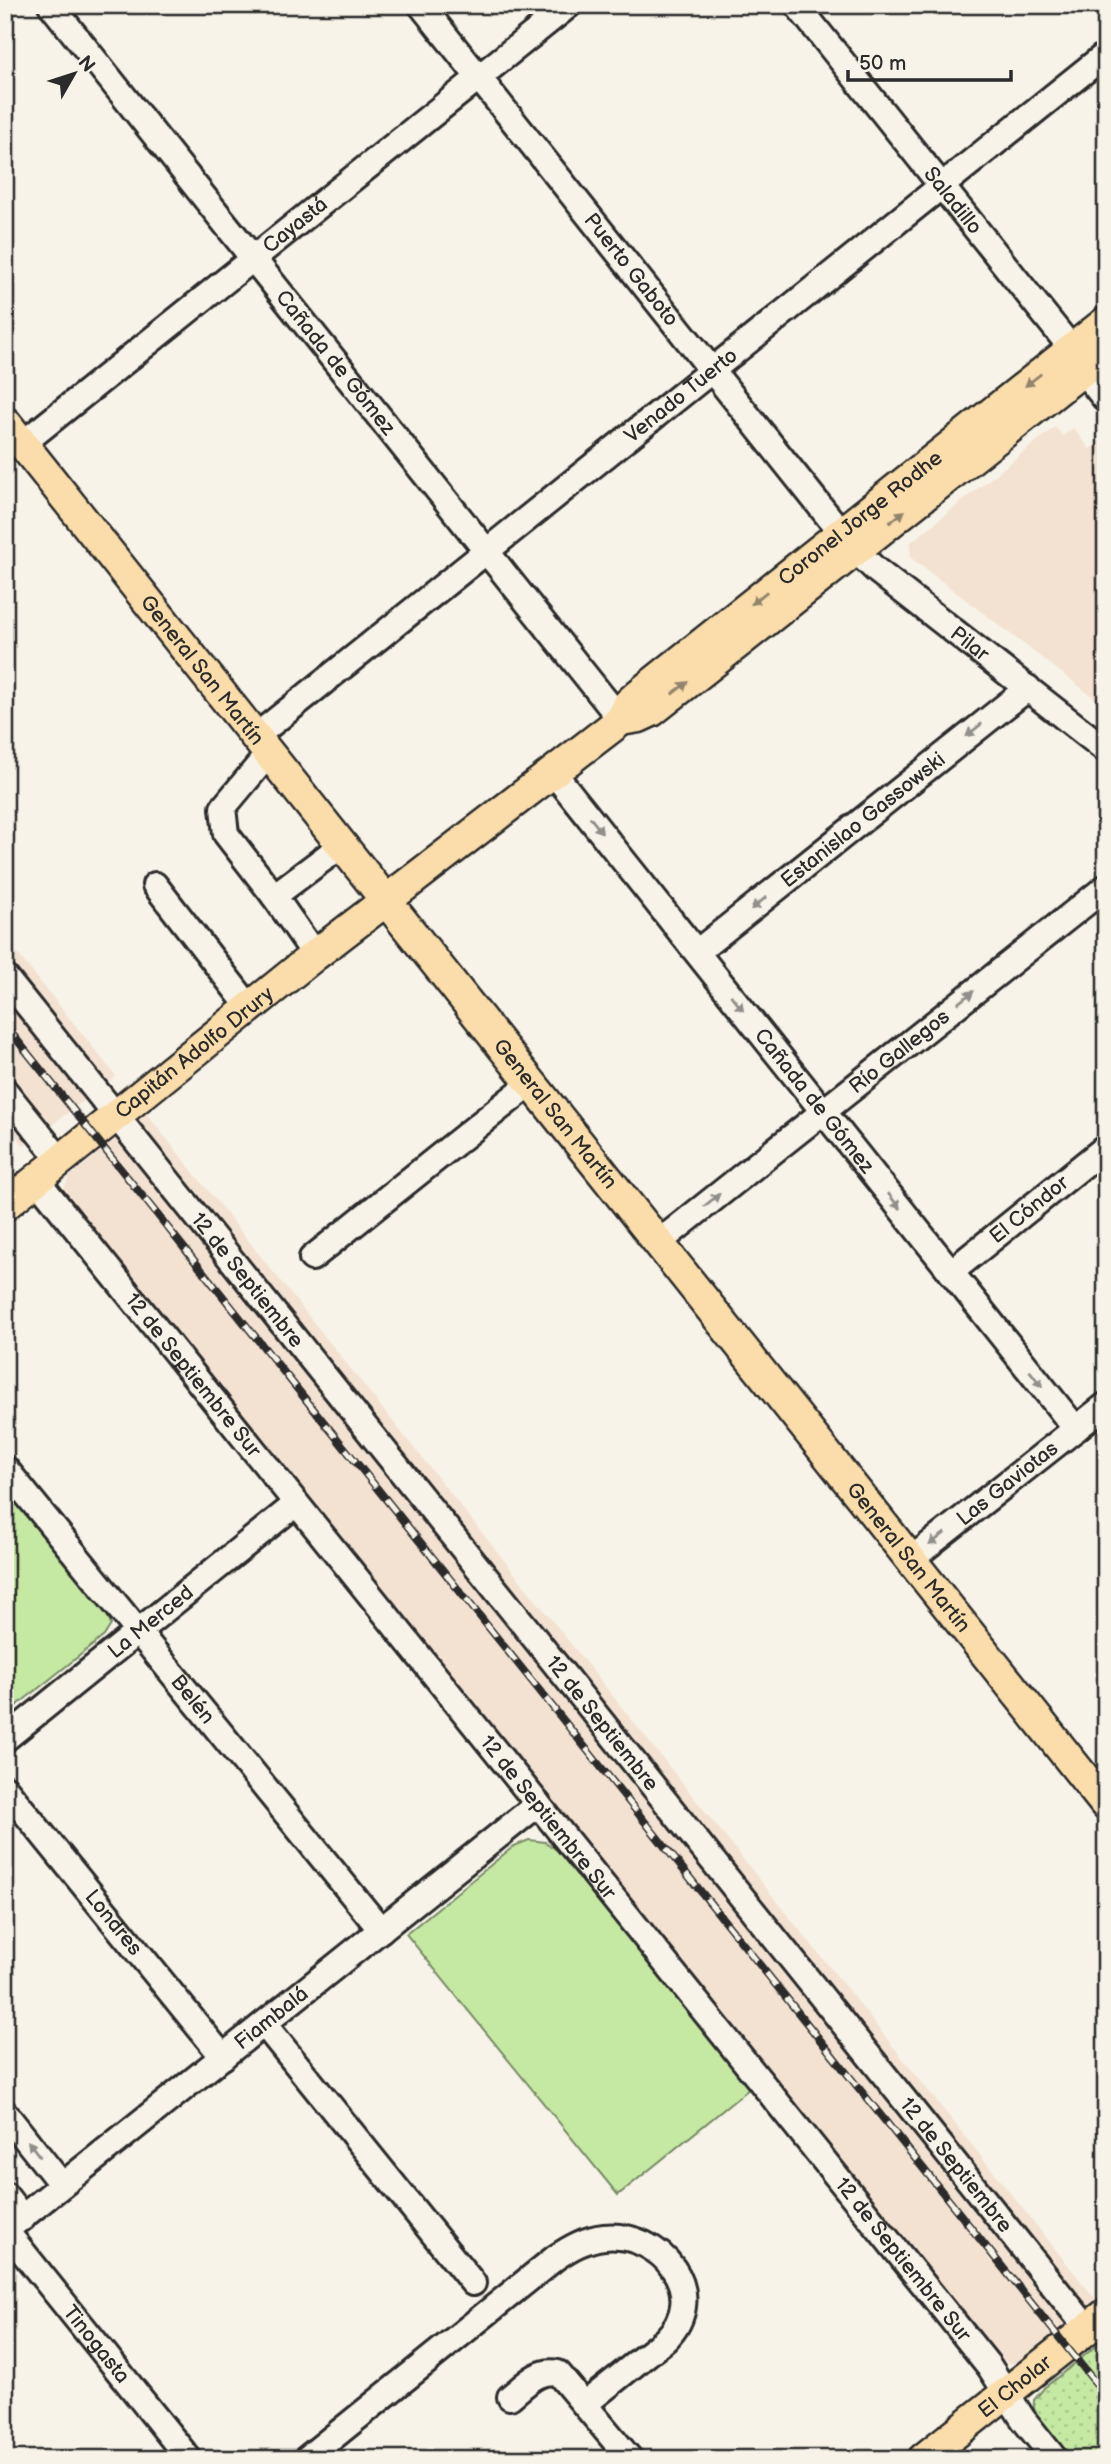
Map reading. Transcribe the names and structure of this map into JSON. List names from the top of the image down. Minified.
{"streets":{"main road":["Coronel Jorge Rodhe","General San Martín","Capitán Adolfo Drury","El Cholar"],"street":["Saladillo","Cayastá","Puerto Gaboto","Cañada de Gómez","Venado Tuerto","Pilar","Estanislao Gassowski","Río Gallegos","El Cóndor","12 de Septiembre","12 de Septiembre Sur","Las Gaviotas","La Merced","Belén","Londres","Fiambalá","Tinogasta"]},"crossings":[["Saladillo","Venado Tuerto"],["Saladillo","Coronel Jorge Rodhe"],["Cayastá","Puerto Gaboto"],["Cayastá","Cañada de Gómez"],["Cayastá","General San Martín"],["Puerto Gaboto","Venado Tuerto"],["Puerto Gaboto","Coronel Jorge Rodhe"],["Puerto Gaboto","Pilar"],["Cañada de Gómez","Venado Tuerto"],["Cañada de Gómez","Coronel Jorge Rodhe"],["Cañada de Gómez","Estanislao Gassowski"],["Cañada de Gómez","Río Gallegos"],["Cañada de Gómez","El Cóndor"],["Cañada de Gómez","Las Gaviotas"],["Venado Tuerto","General San Martín"],["Venado Tuerto","Capitán Adolfo Drury"],["Coronel Jorge Rodhe","Pilar"],["Coronel Jorge Rodhe","General San Martín"],["Coronel Jorge Rodhe","Capitán Adolfo Drury"],["Pilar","Estanislao Gassowski"],["General San Martín","Río Gallegos"],["General San Martín","Capitán Adolfo Drury"],["General San Martín","Las Gaviotas"],["Capitán Adolfo Drury","12 de Septiembre"],["Capitán Adolfo Drury","12 de Septiembre Sur"],["12 de Septiembre","El Cholar"],["12 de Septiembre Sur","La Merced"],["12 de Septiembre Sur","Fiambalá"],["12 de Septiembre Sur","El Cholar"],["La Merced","Belén"],["Belén","Fiambalá"],["Londres","Fiambalá"],["Fiambalá","Tinogasta"]],"one_way":["Cañada de Gómez","Estanislao Gassowski","Río Gallegos","Las Gaviotas"],"scale_bar":"50 m","north":"top right"}
